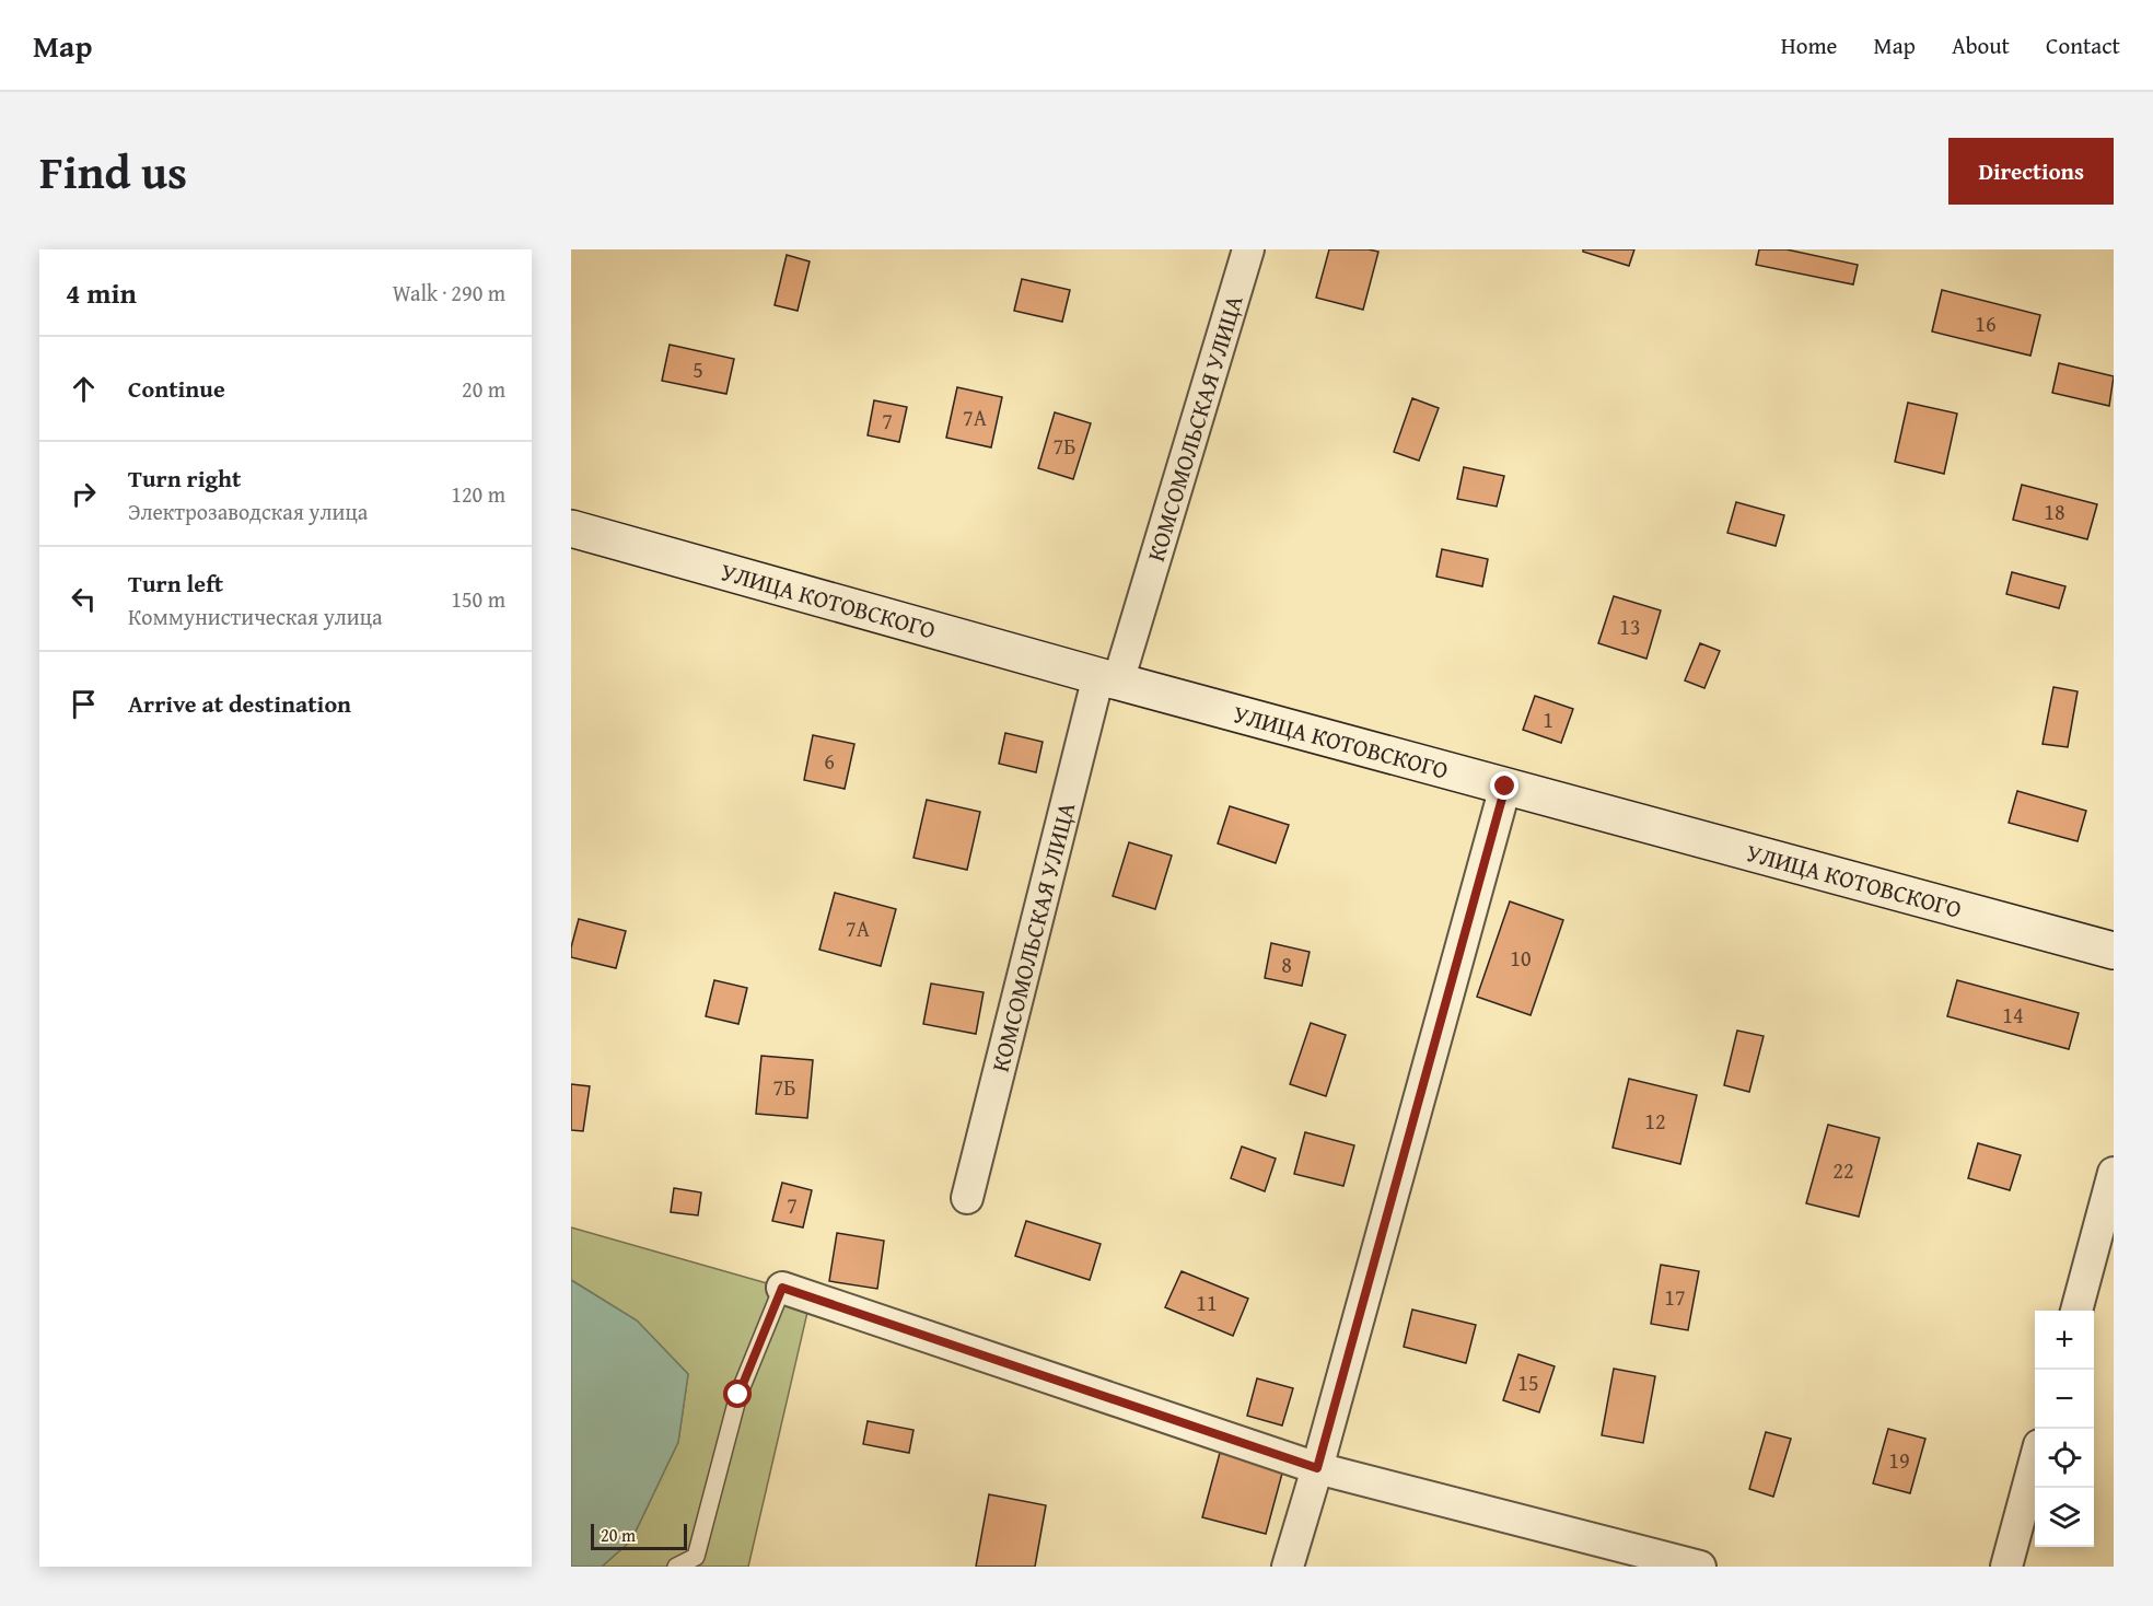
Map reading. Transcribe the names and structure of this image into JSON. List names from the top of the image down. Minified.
{"streets":{"main road":["УЛИЦА КОТОВСКОГО"],"street":["КОМСОМОЛЬСКАЯ УЛИЦА"]},"crossings":[["КОМСОМОЛЬСКАЯ УЛИЦА","УЛИЦА КОТОВСКОГО"]],"house_numbers":["16","5","7А","7","7Б","18","13","1","6","7А","10","8","14","7Б","12","22","7","17","11","15","19"],"scale_bar":"20 m","page":{"header":"Map","nav":["Home","Map","About","Contact"],"title":"Find us","buttons":"Directions","heading":["4 min","Walk · 290 m"],"list":[["Continue","20 m"],["Turn right","Электрозаводская улица","120 m"],["Turn left","Коммунистическая улица","150 m"],"Arrive at destination"],"map_buttons":["+","−"],"scale":"20 m"}}
